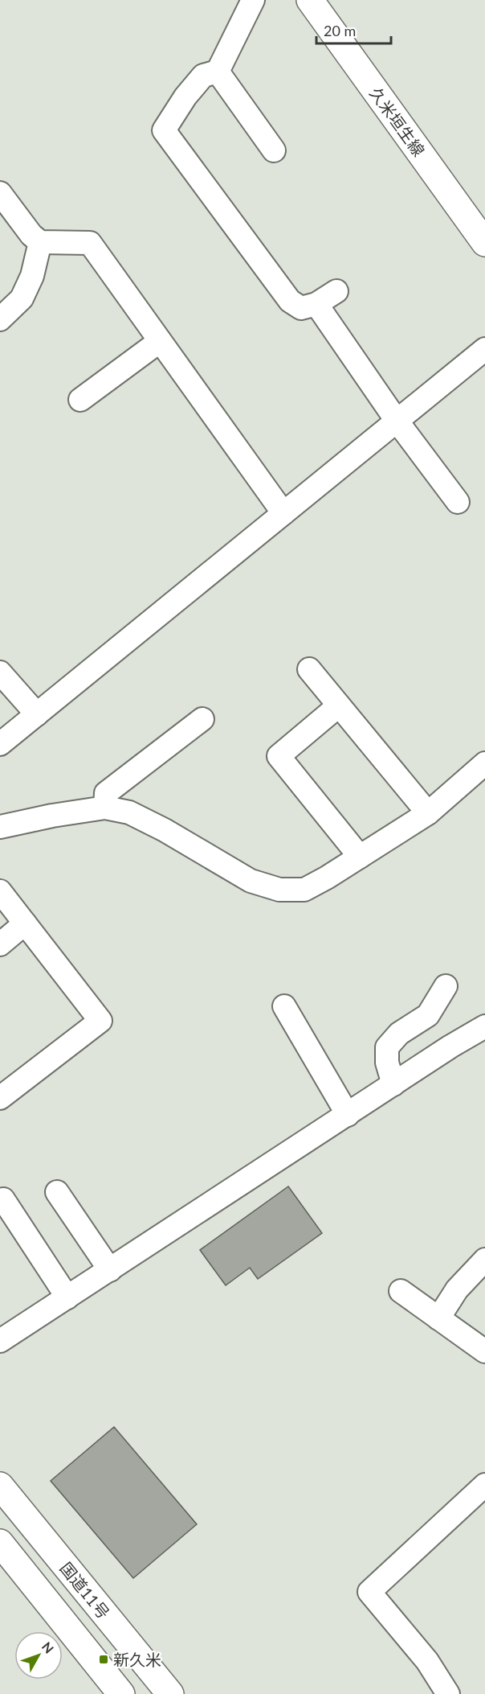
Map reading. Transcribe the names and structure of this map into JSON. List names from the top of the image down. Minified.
{"streets":{"main road":["久米垣生線","国道11号"]},"places":{"transit":["新久米"]},"scale_bar":"20 m","north":"top right"}
